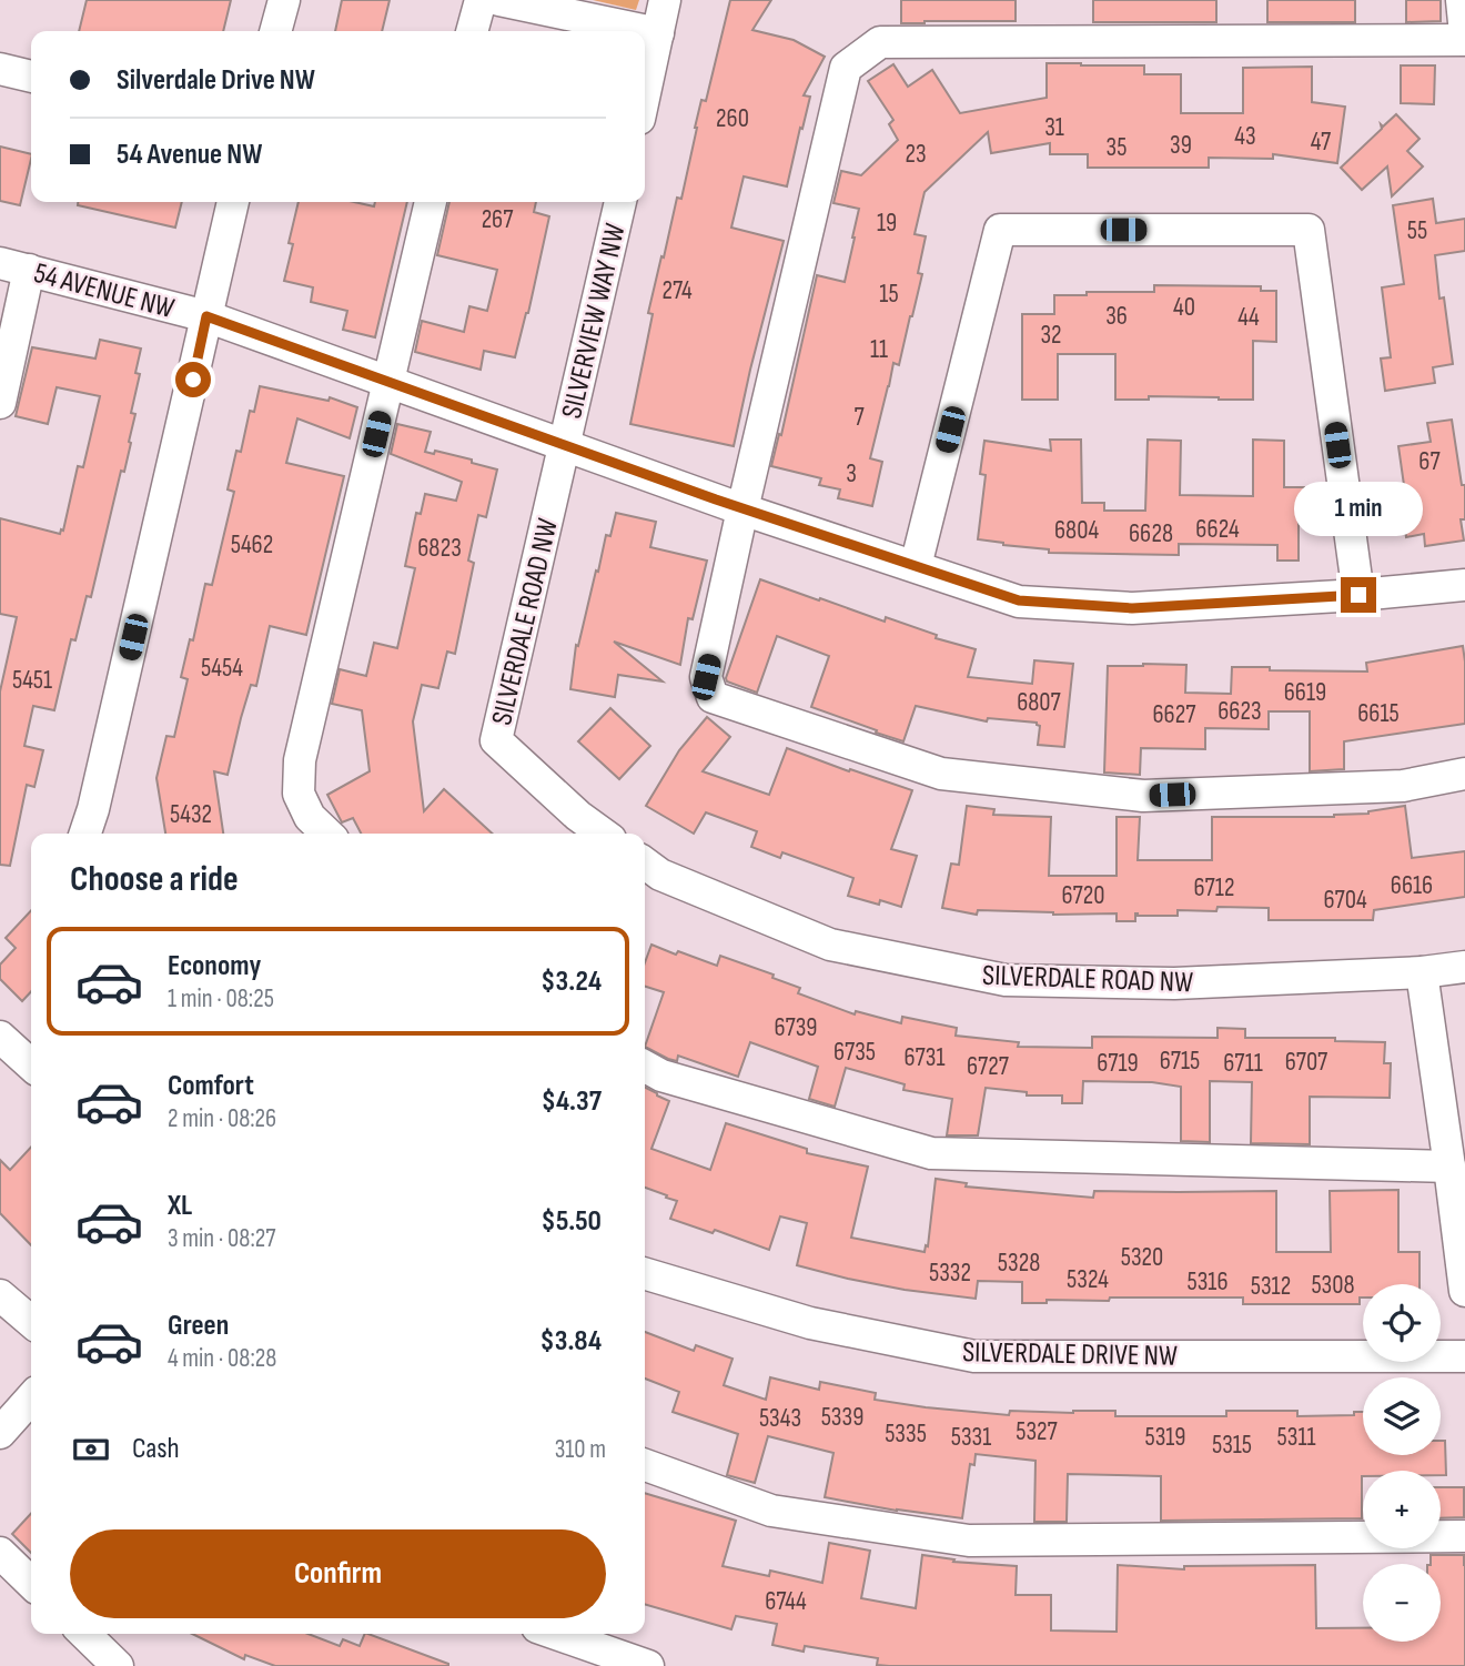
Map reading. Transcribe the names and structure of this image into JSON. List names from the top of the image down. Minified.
{"streets":{"street":["54 AVENUE NW","SILVERVIEW WAY NW","SILVERDALE ROAD NW","SILVERDALE DRIVE NW"]},"crossings":[["54 AVENUE NW","SILVERVIEW WAY NW"],["54 AVENUE NW","SILVERDALE ROAD NW"],["SILVERVIEW WAY NW","SILVERDALE ROAD NW"]],"house_numbers":["260","31","43","47","39","35","23","267","19","55","274","15","40","36","44","32","11","7","67","3","6624","6804","6628","5462","6823","5454","5451","6619","6807","6623","6615","6627","5432","6616","6712","6720","6704","6739","6735","6731","6715","6707","6719","6711","6727","5320","5328","5332","5324","5316","5308","5312","5339","5343","5327","5335","5331","5319","5311","5315","6744"],"page":{"banner":["Silverdale Drive NW","54 Avenue NW"],"bubble":"1 min","heading":"Choose a ride","list":[{"name":"Economy","note":"1 min · 08:25","value":"$3.24"},{"name":"Comfort","note":"2 min · 08:26","value":"$4.37"},{"name":"XL","note":"3 min · 08:27","value":"$5.50"},{"name":"Green","note":"4 min · 08:28","value":"$3.84"}],"map_buttons":["+","−"],"pay":["Cash","310 m"],"buttons":"Confirm"}}
